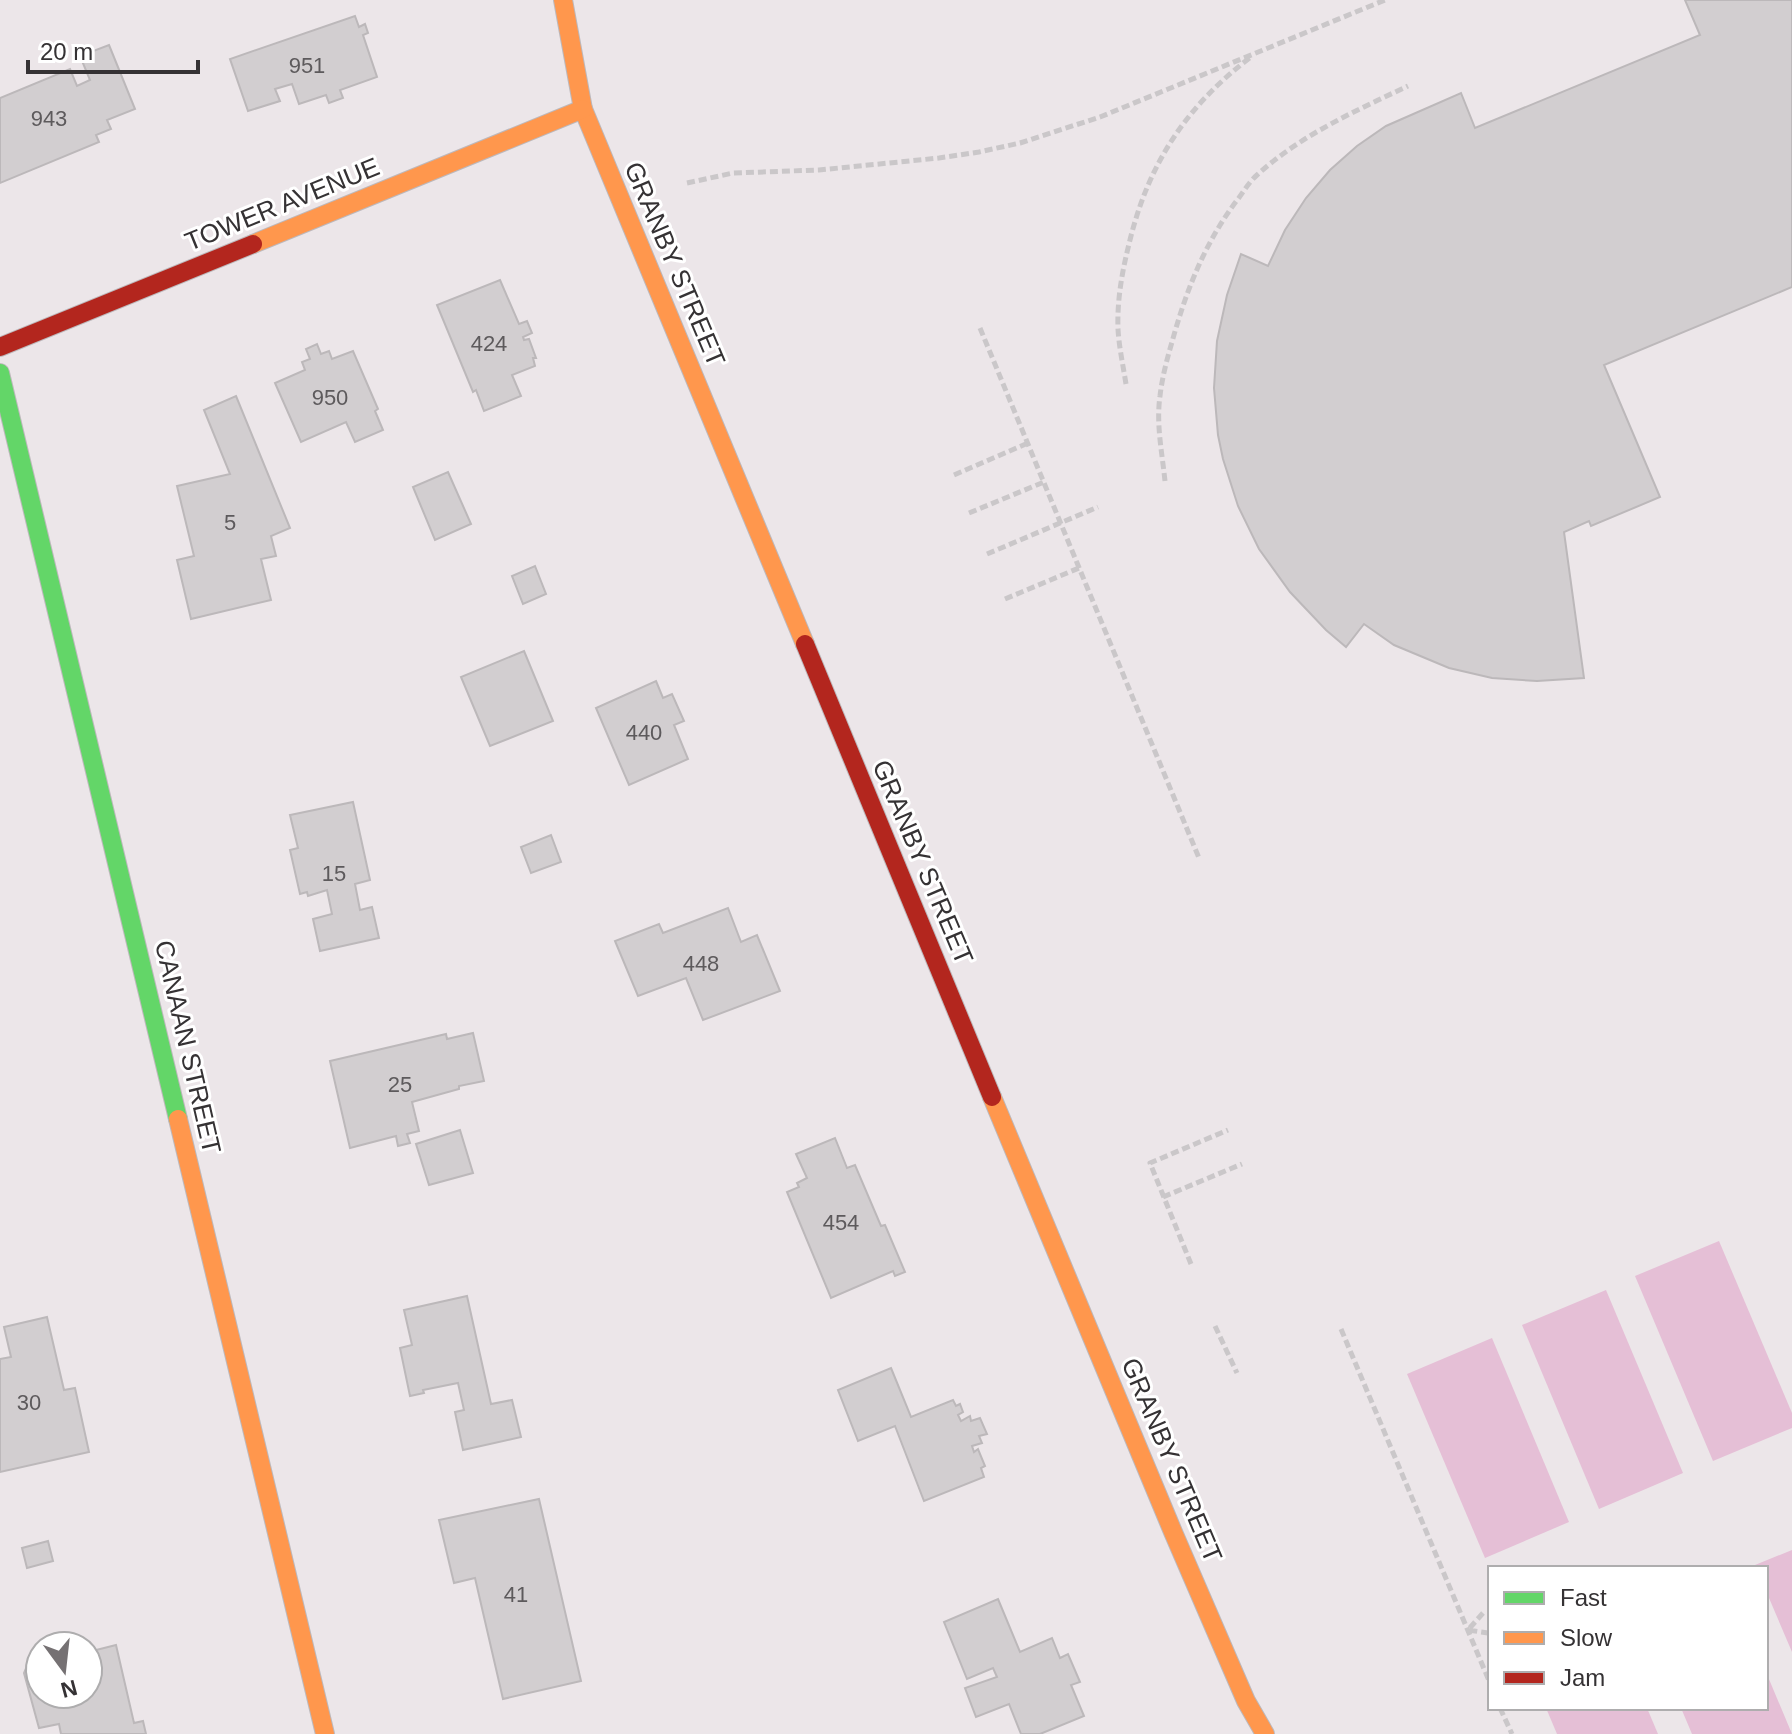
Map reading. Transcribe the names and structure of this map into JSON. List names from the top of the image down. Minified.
{"streets":{"main road":["TOWER AVENUE","GRANBY STREET","CANAAN STREET"]},"crossings":[["TOWER AVENUE","GRANBY STREET"]],"house_numbers":["951","943","424","950","5","440","15","448","25","454","30","41"],"legend":["Fast","Slow","Jam"],"scale_bar":"20 m","north":"bottom"}
